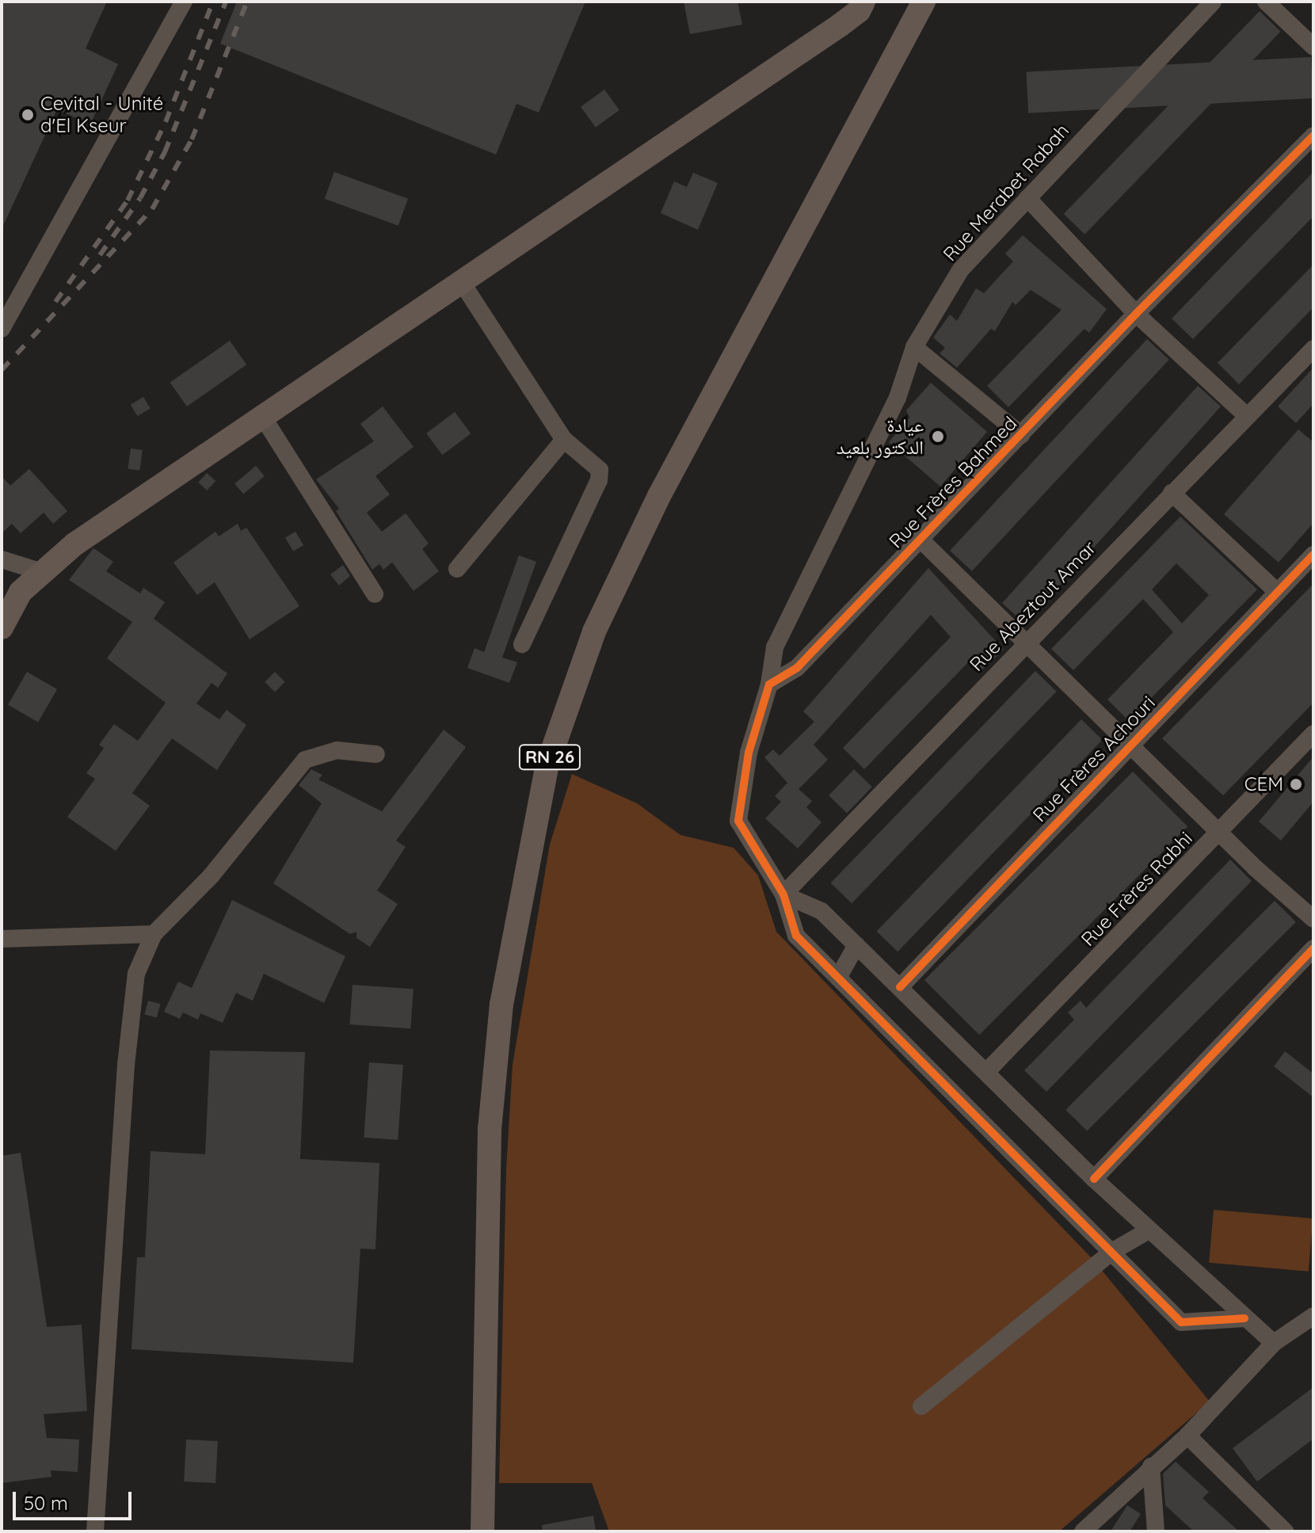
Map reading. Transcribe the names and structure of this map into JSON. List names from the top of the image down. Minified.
{"streets":{"main road":["RN 26"],"street":["Rue Merabet Rabah","Rue Frères Bahmed","Rue Abeztout Amar","Rue Frères Achouri","Rue Frères Rabhi"]},"crossings":[["Rue Merabet Rabah","Rue Frères Bahmed"]],"places":["Cevital - Unité d'El Kseur","عيادة الدكتور بلعيد","CEM"],"scale_bar":"50 m"}
